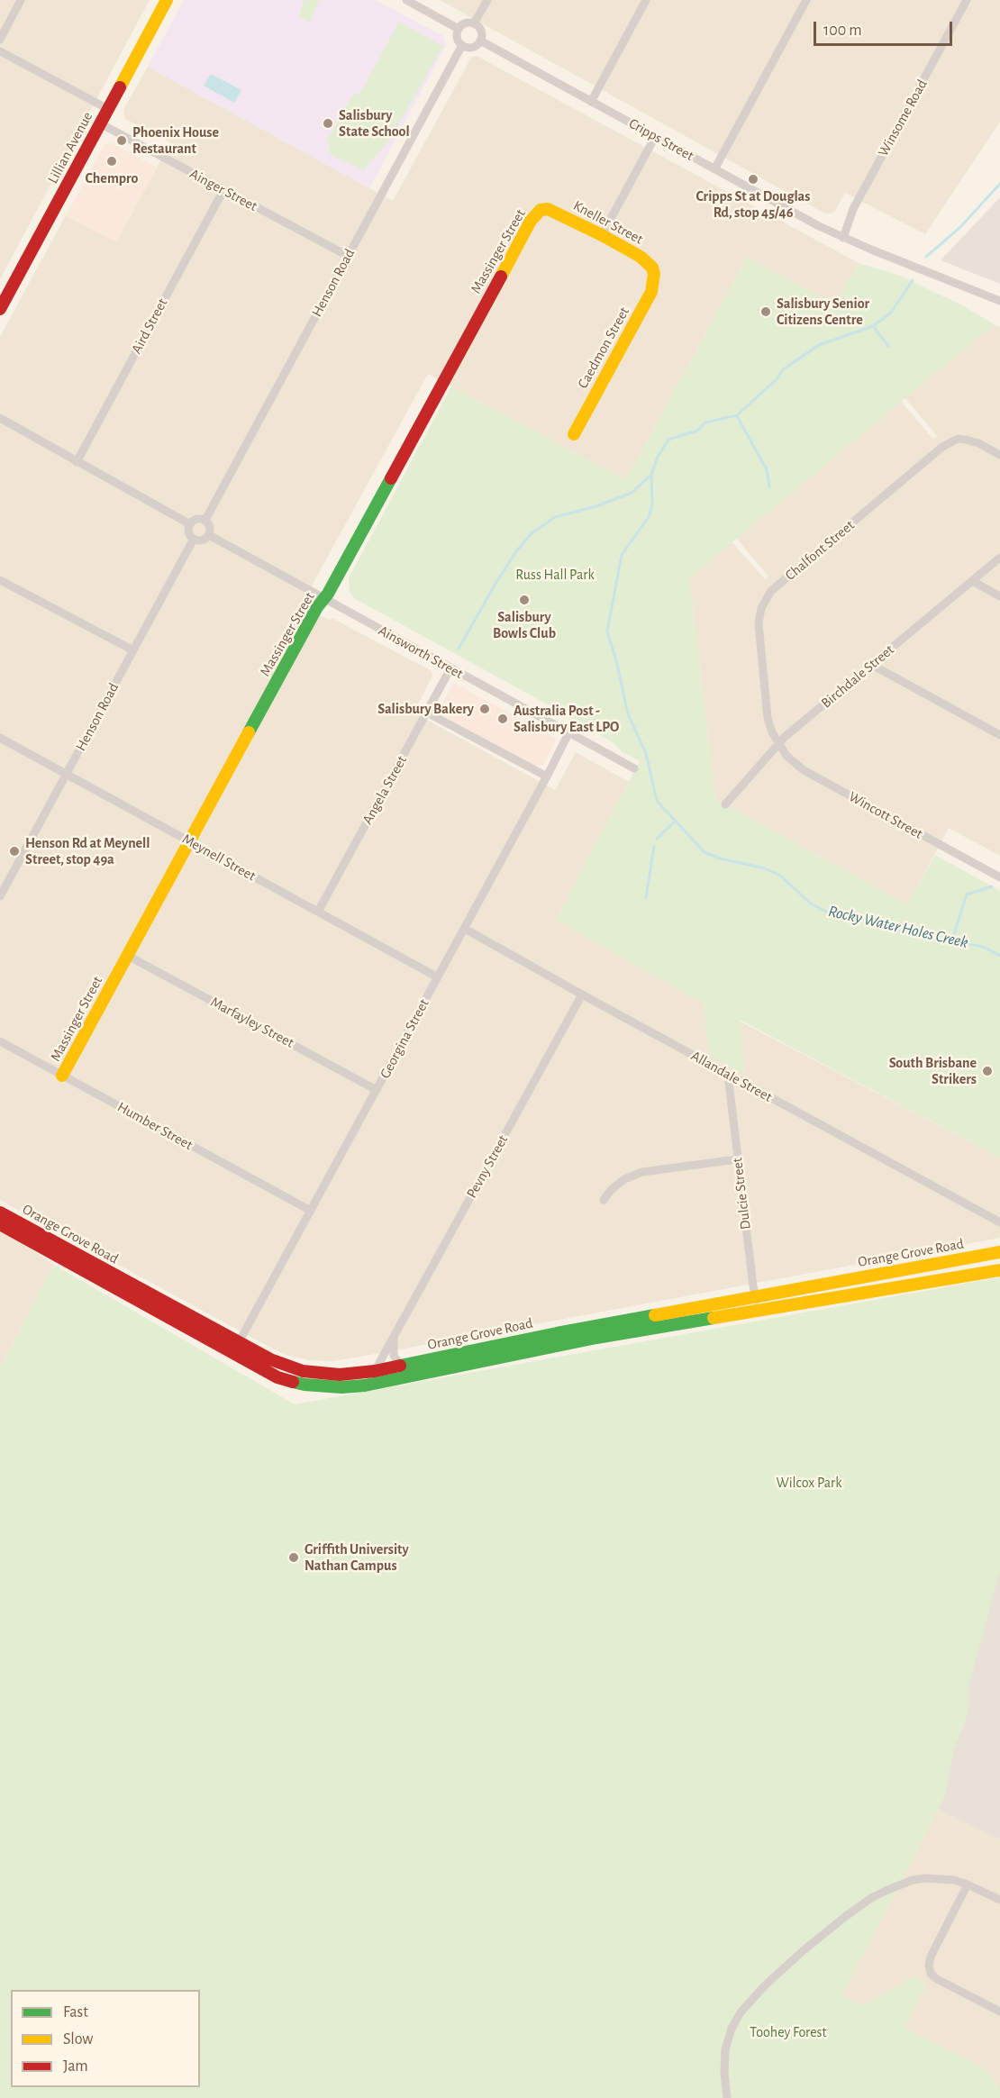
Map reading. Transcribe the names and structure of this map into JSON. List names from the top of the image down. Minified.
{"streets":{"main road":["Lillian Avenue","Kneller Street","Massinger Street","Caedmon Street","Orange Grove Road"],"street":["Winsome Road","Cripps Street","Ainger Street","Henson Road","Aird Street","Chalfont Street","Ainsworth Street","Birchdale Street","Angela Street","Wincott Street","Meynell Street","Marfayley Street","Georgina Street","Allandale Street","Humber Street","Pevny Street","Dulcie Street"]},"crossings":[["Winsome Road","Cripps Street"],["Cripps Street","Henson Road"],["Lillian Avenue","Ainger Street"],["Ainger Street","Henson Road"],["Ainger Street","Aird Street"],["Kneller Street","Massinger Street"],["Kneller Street","Caedmon Street"],["Massinger Street","Ainsworth Street"],["Massinger Street","Meynell Street"],["Massinger Street","Marfayley Street"],["Massinger Street","Humber Street"],["Henson Road","Ainsworth Street"],["Henson Road","Meynell Street"],["Chalfont Street","Birchdale Street"],["Chalfont Street","Wincott Street"],["Ainsworth Street","Angela Street"],["Ainsworth Street","Georgina Street"],["Birchdale Street","Wincott Street"],["Angela Street","Meynell Street"],["Meynell Street","Georgina Street"],["Marfayley Street","Georgina Street"],["Georgina Street","Allandale Street"],["Georgina Street","Humber Street"],["Georgina Street","Orange Grove Road"],["Allandale Street","Pevny Street"],["Allandale Street","Dulcie Street"],["Pevny Street","Orange Grove Road"],["Dulcie Street","Orange Grove Road"]],"water":["Rocky Water Holes Creek"],"parks":["Russ Hall Park","Wilcox Park","Toohey Forest"],"places":["Salisbury State School","Phoenix House Restaurant","Chempro","Cripps St at Douglas Rd, stop 45/46","Salisbury Senior Citizens Centre","Salisbury Bowls Club","Salisbury Bakery","Australia Post - Salisbury East LPO","Henson Rd at Meynell Street, stop 49a","South Brisbane Strikers","Griffith University Nathan Campus"],"legend":["Fast","Slow","Jam"],"scale_bar":"100 m"}
